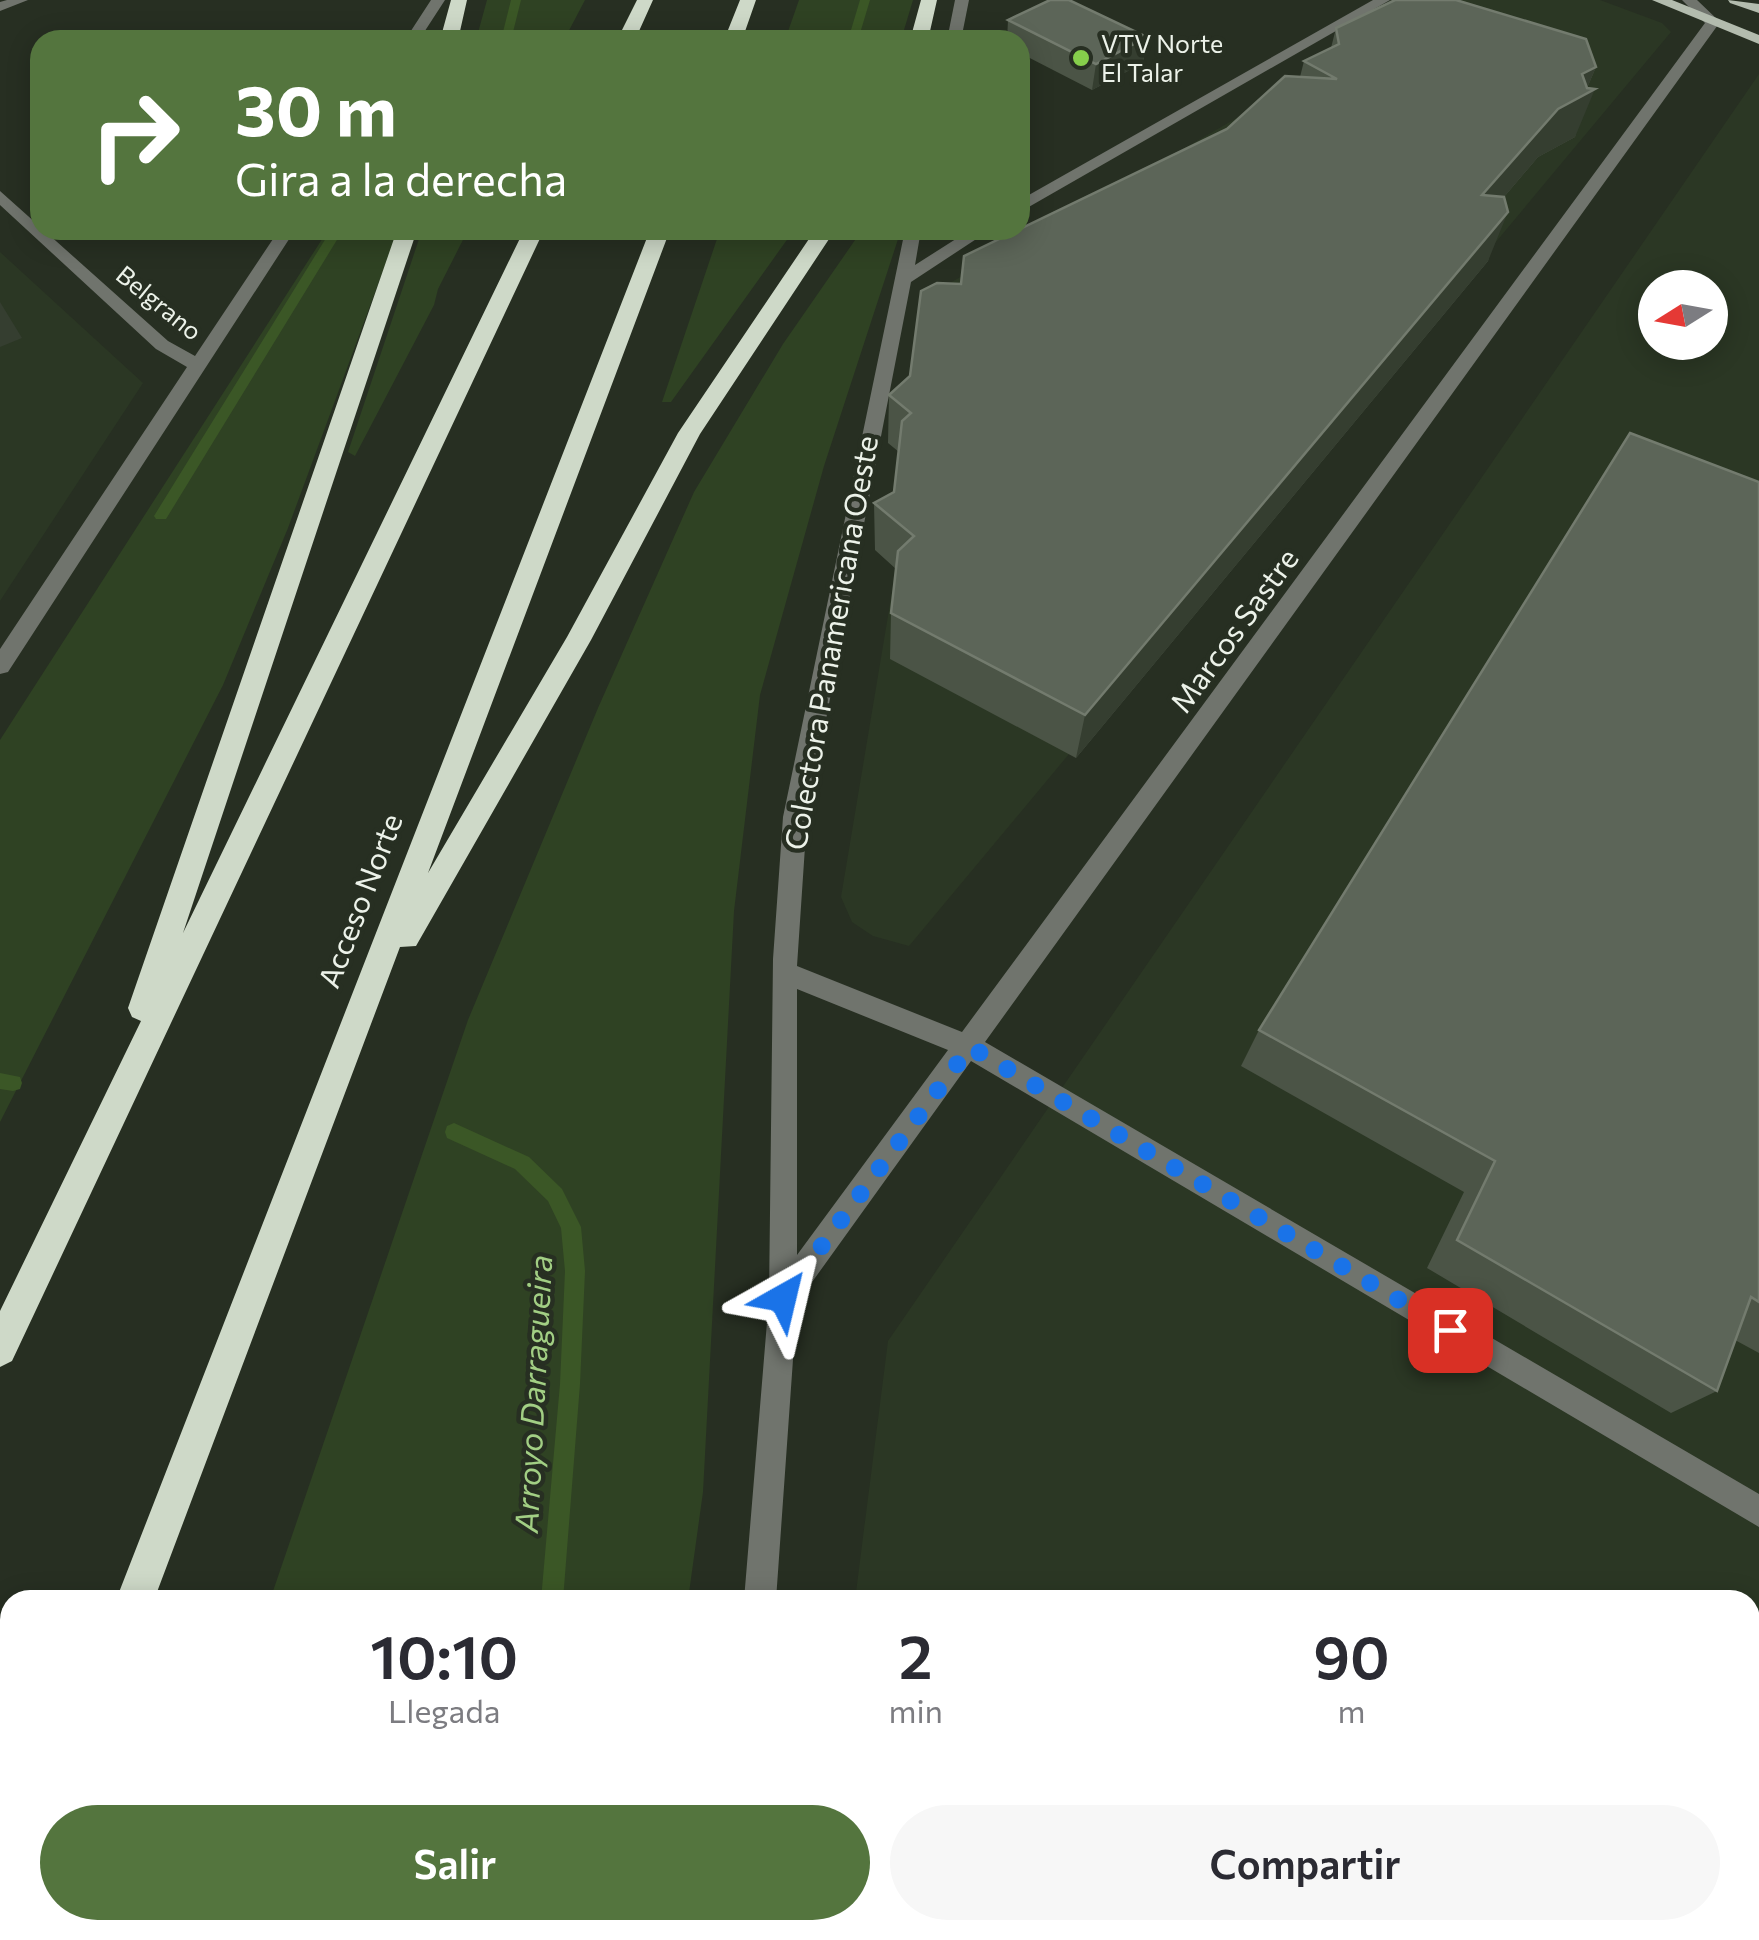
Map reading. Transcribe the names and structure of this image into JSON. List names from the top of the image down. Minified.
{"streets":{"highway":["Acceso Norte"],"street":["Belgrano","Marcos Sastre","Colectora Panamericana Oeste"]},"crossings":[["Marcos Sastre","Colectora Panamericana Oeste"]],"water":["Arroyo Darragueira"],"places":["VTV Norte El Talar"],"north":"left","page":{"turn":["30 m","Gira a la derecha"],"eta":["10:10","Llegada","2","min","90","m"],"buttons":["Salir","Compartir"]}}
